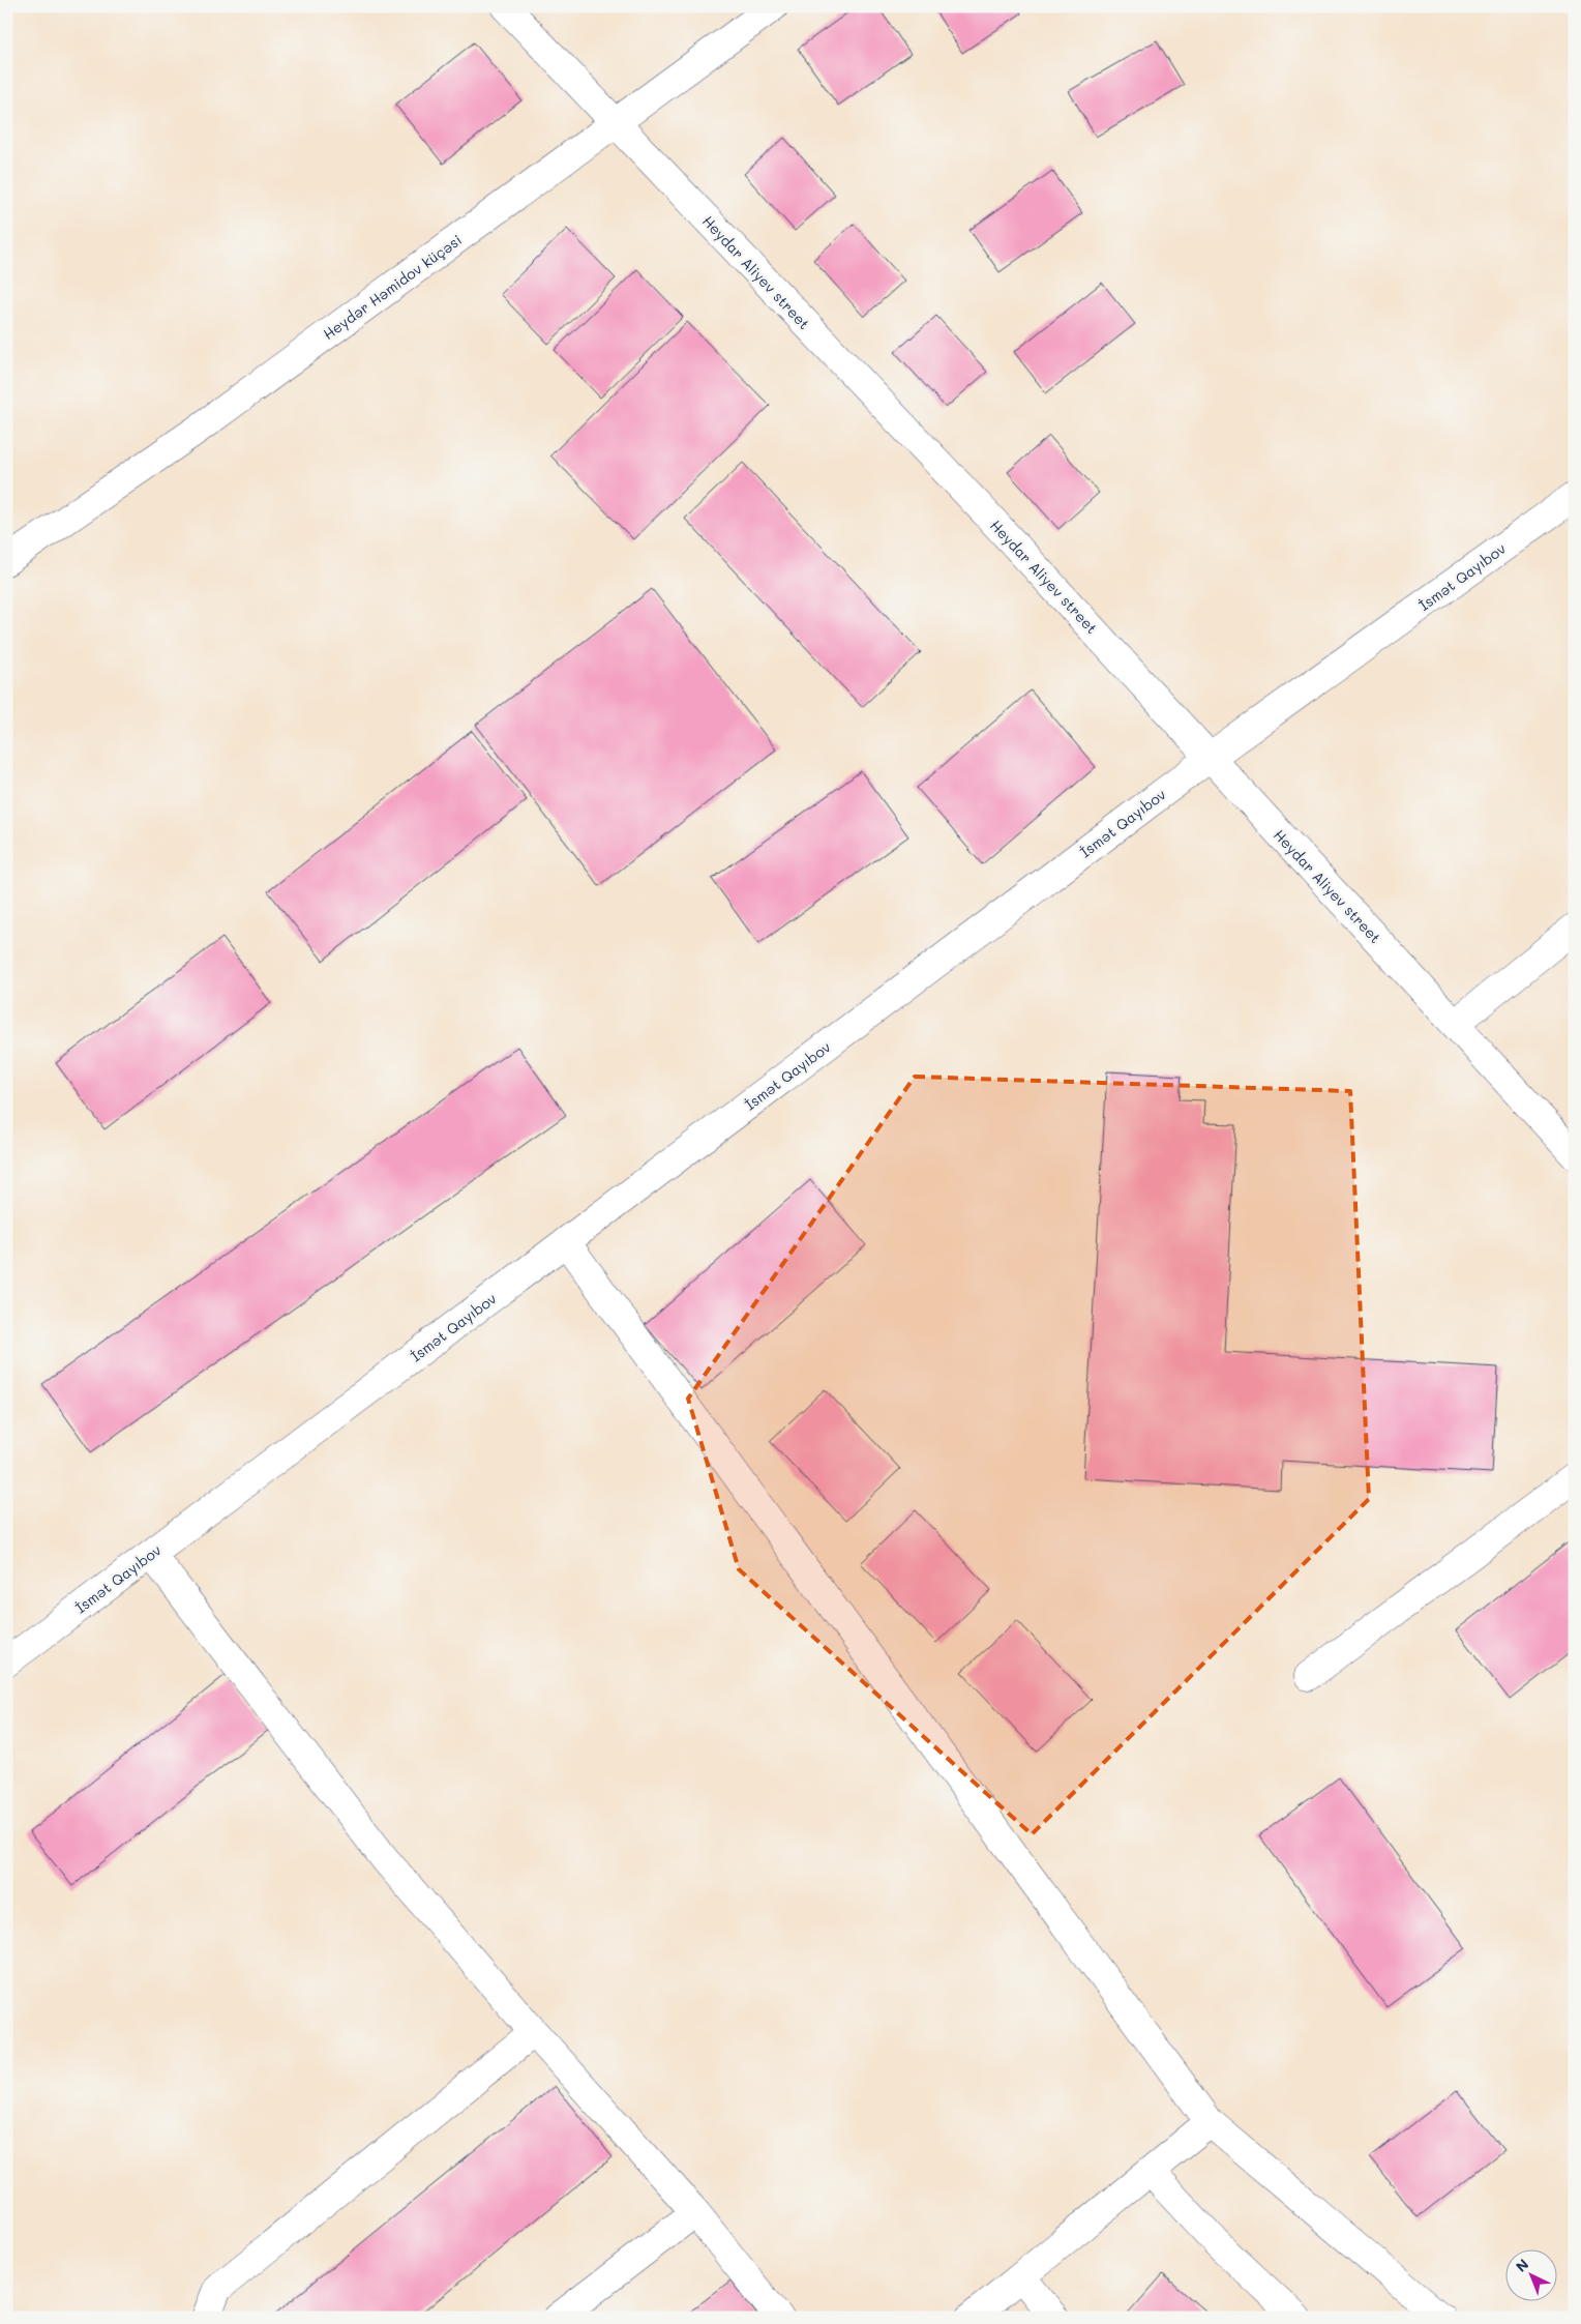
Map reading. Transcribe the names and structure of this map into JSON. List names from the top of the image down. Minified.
{"streets":{"street":["Heydar Aliyev street","Heydər Həmidov küçəsi","İsmət Qayıbov"]},"crossings":[["Heydar Aliyev street","Heydər Həmidov küçəsi"],["Heydar Aliyev street","İsmət Qayıbov"]],"north":"top left"}
